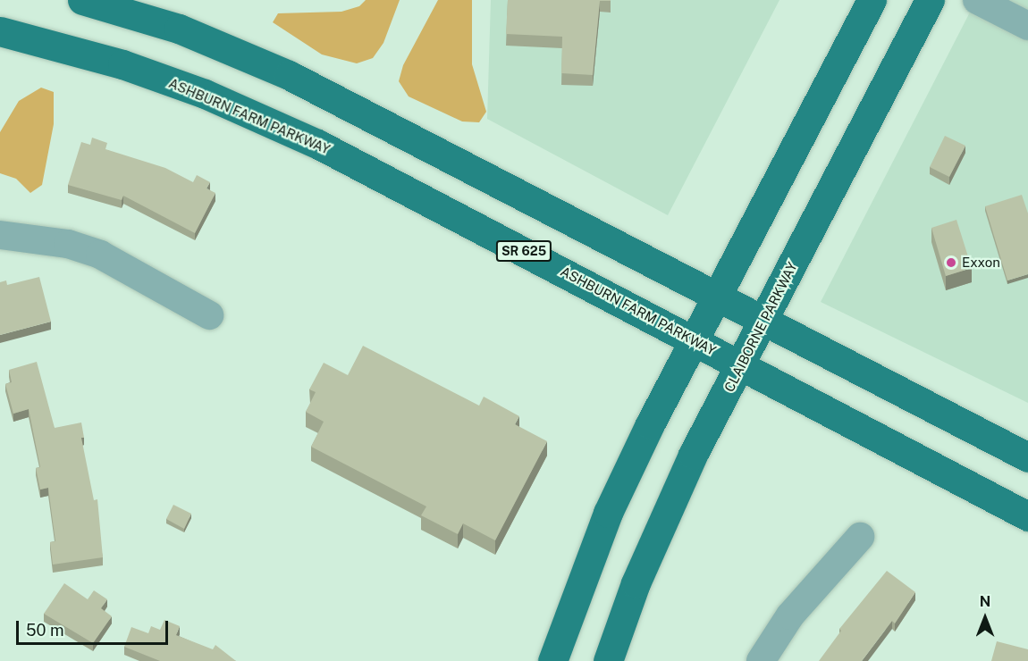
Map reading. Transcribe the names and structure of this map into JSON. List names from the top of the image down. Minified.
{"streets":{"main road":["ASHBURN FARM PARKWAY","SR 625","CLAIBORNE PARKWAY"]},"crossings":[["ASHBURN FARM PARKWAY","CLAIBORNE PARKWAY"]],"places":["Exxon"],"scale_bar":"50 m","north":"top"}
